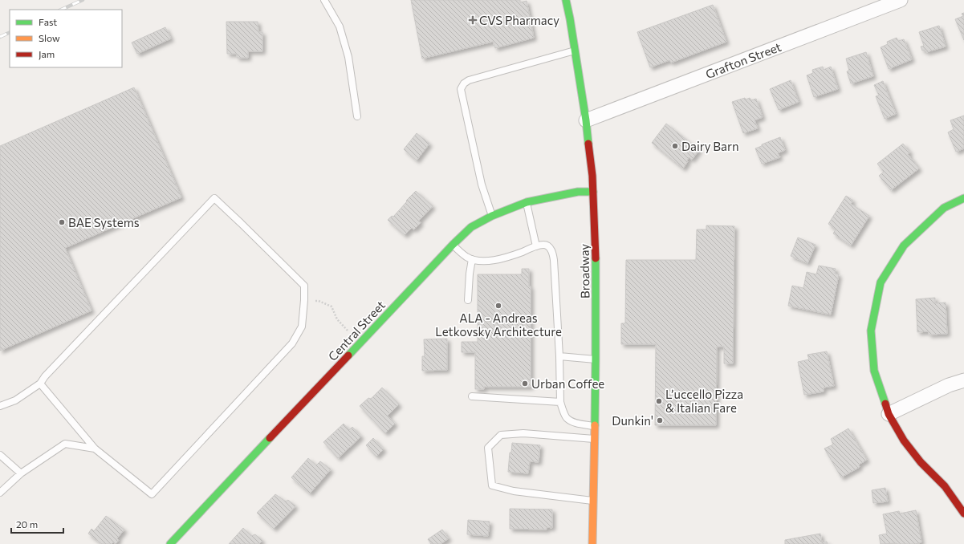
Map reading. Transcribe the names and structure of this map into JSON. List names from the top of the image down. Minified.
{"streets":{"street":["Grafton Street","Broadway","Central Street"]},"crossings":[["Grafton Street","Broadway"],["Broadway","Central Street"]],"places":{"health":["CVS Pharmacy"],"other":["Dairy Barn","BAE Systems","ALA - Andreas Letkovsky Architecture","Urban Coffee","L’uccello Pizza & Italian Fare","Dunkin'"]},"legend":["Fast","Slow","Jam"],"scale_bar":"20 m"}
